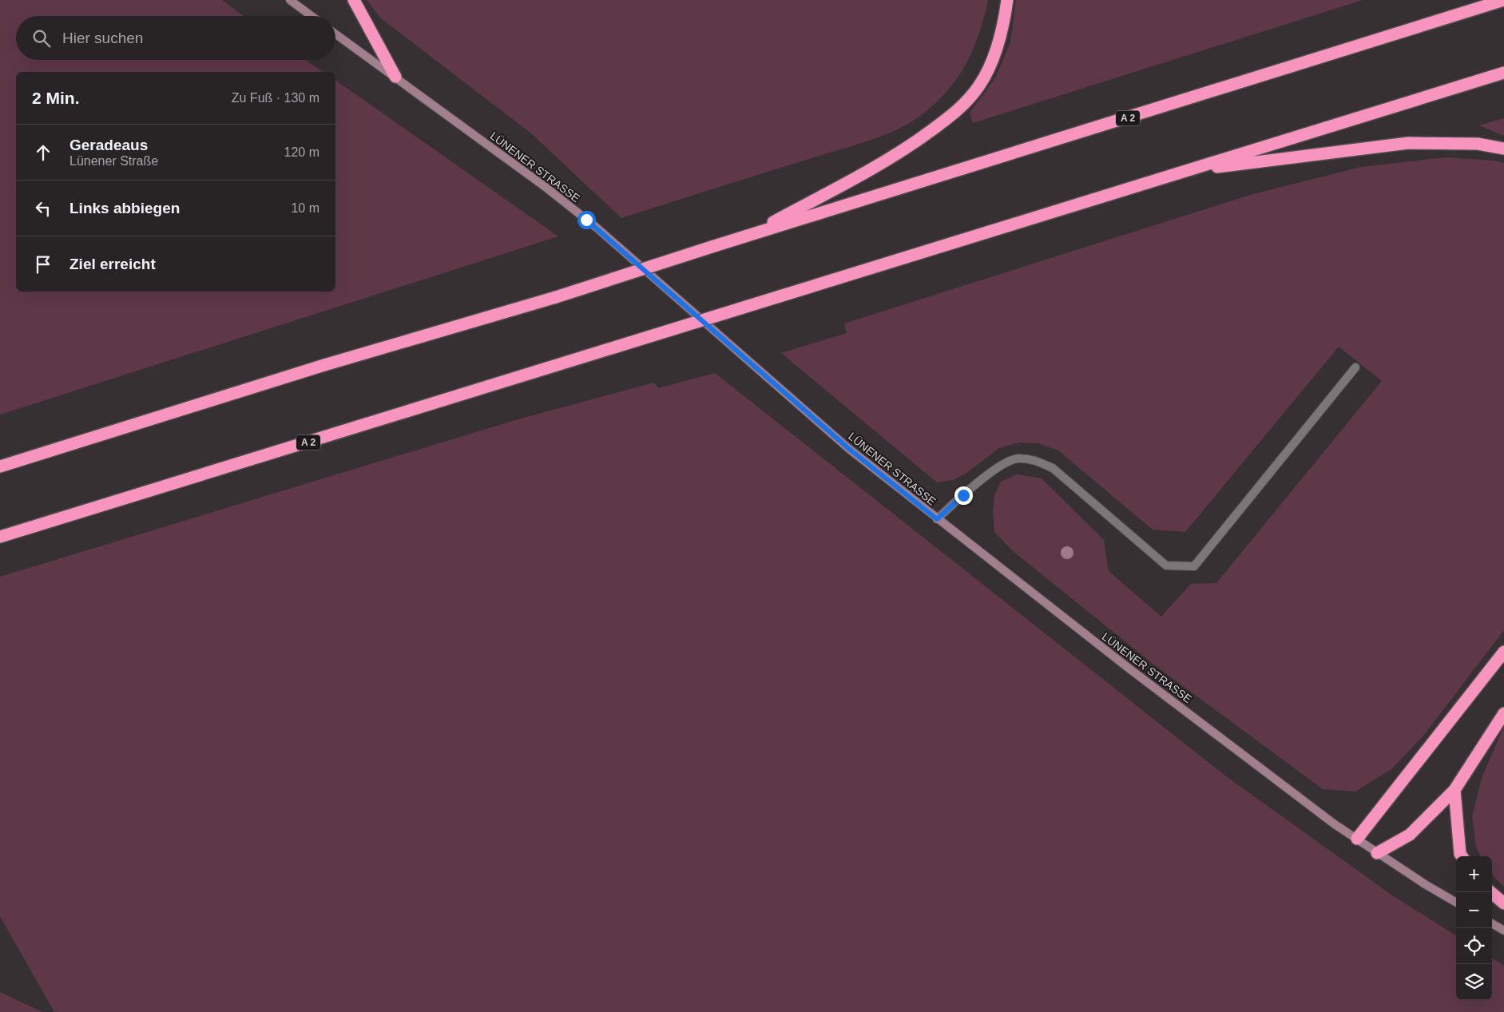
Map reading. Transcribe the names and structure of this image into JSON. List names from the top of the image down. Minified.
{"streets":{"highway":["A 2"],"main road":["LÜNENER STRASSE"]},"page":{"search":"Hier suchen","heading":["2 Min.","Zu Fuß · 130 m"],"list":[["Geradeaus","Lünener Straße","120 m"],["Links abbiegen","10 m"],"Ziel erreicht"],"map_buttons":["+","−"]}}
